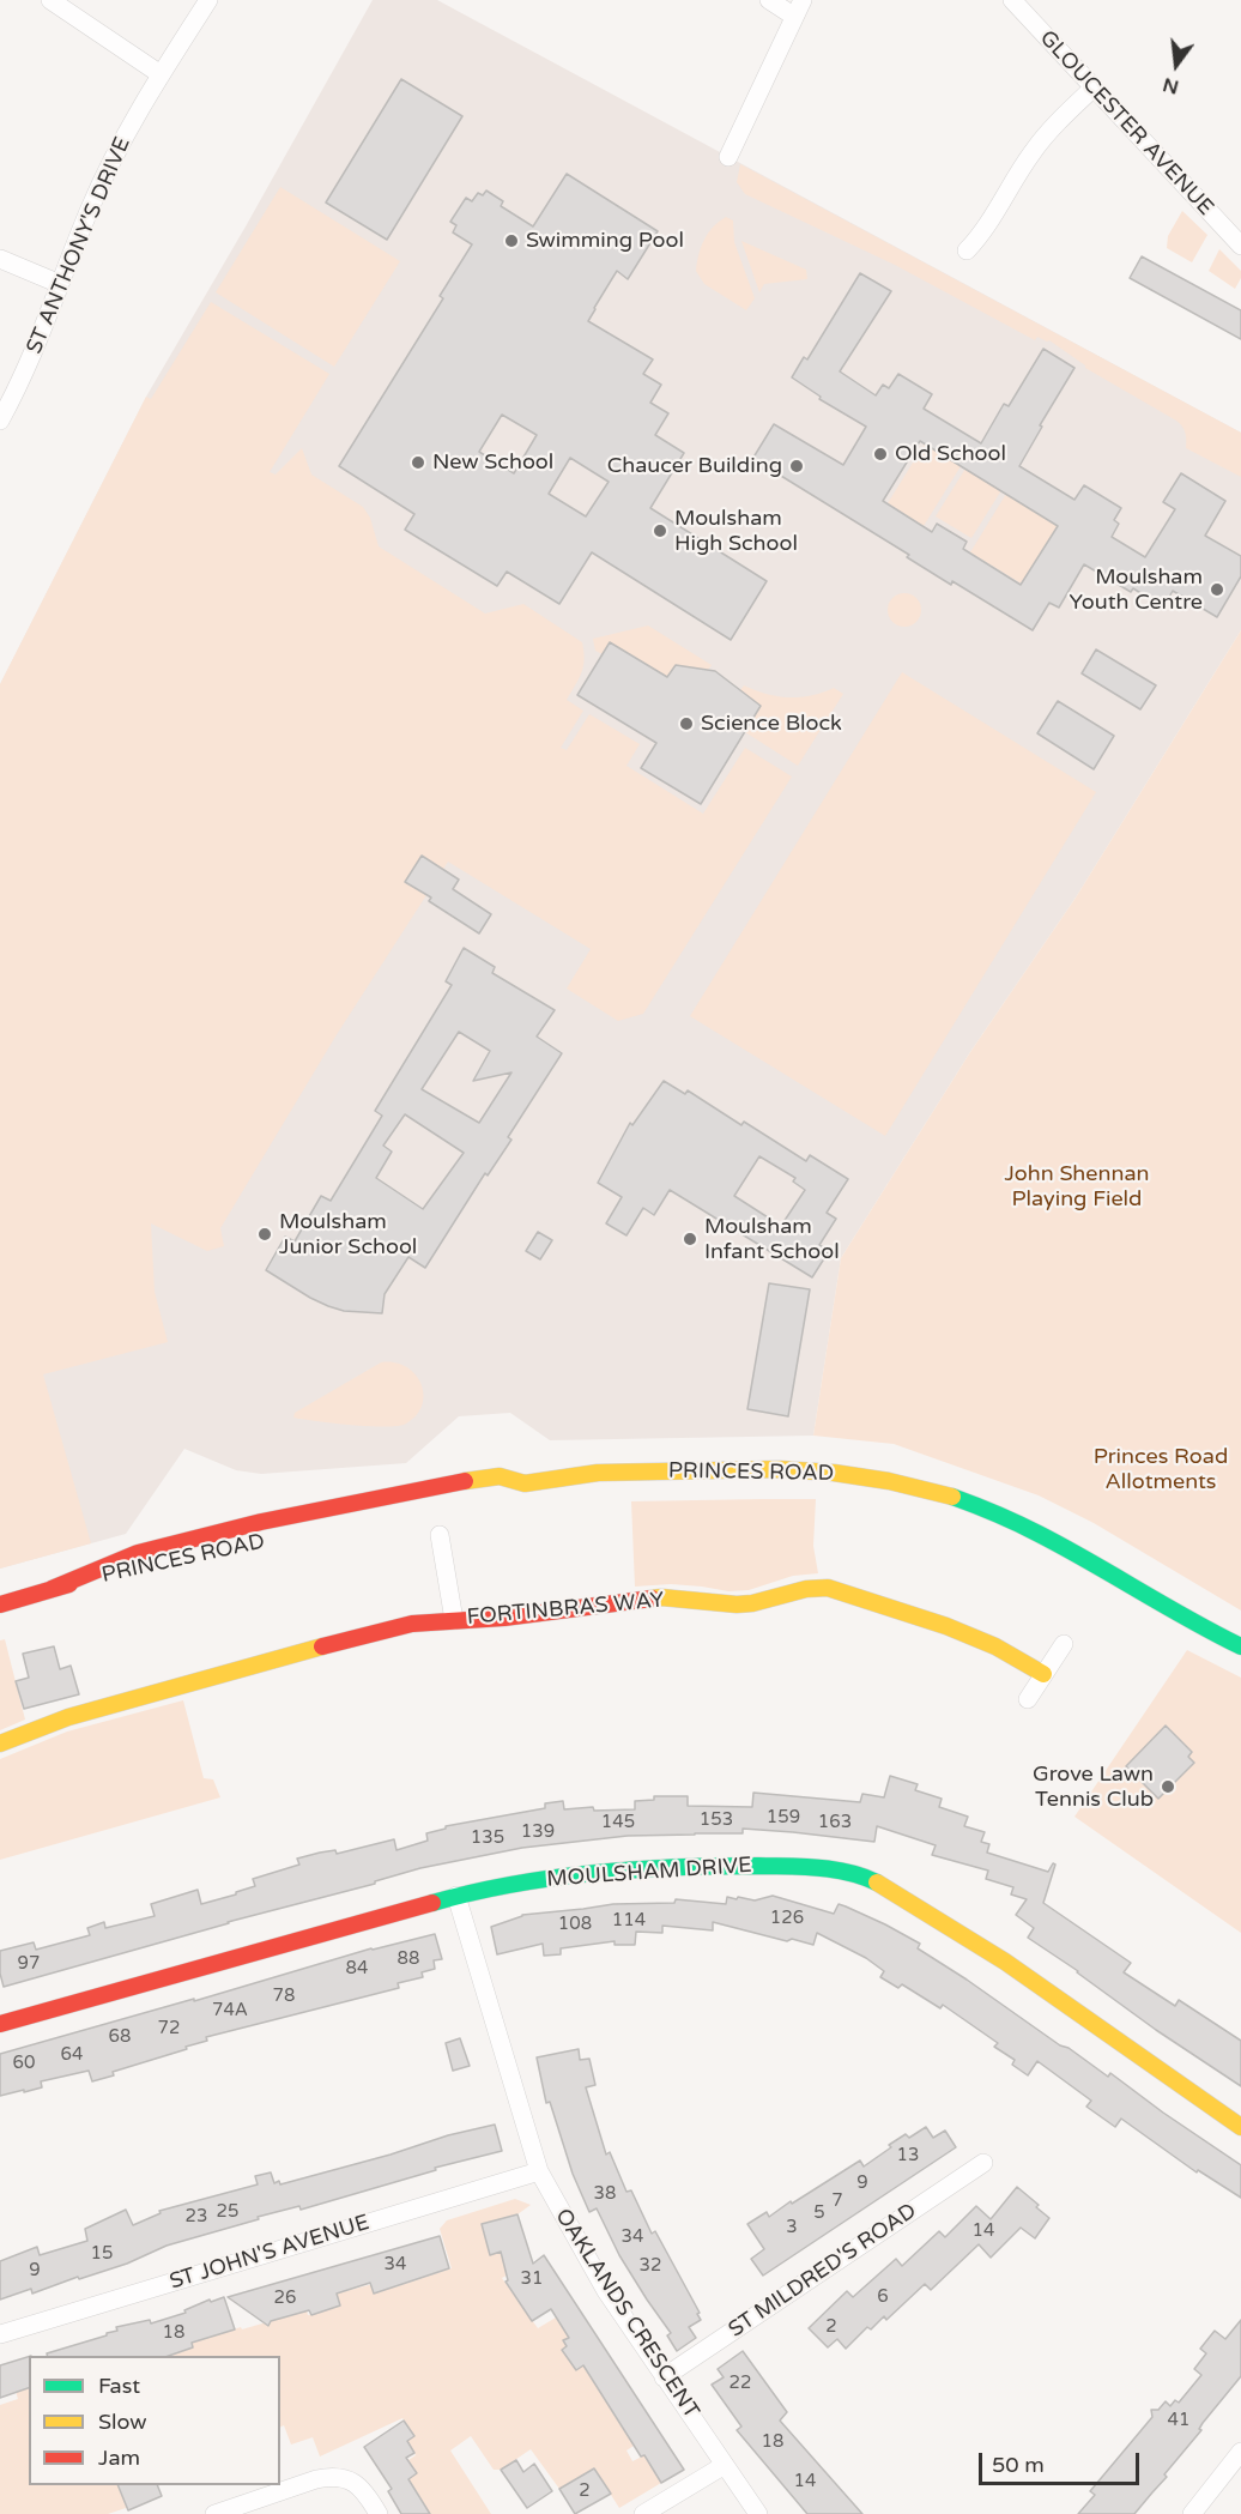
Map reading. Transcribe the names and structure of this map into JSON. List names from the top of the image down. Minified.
{"streets":{"street":["GLOUCESTER AVENUE","ST ANTHONY'S DRIVE","PRINCES ROAD","FORTINBRAS WAY","MOULSHAM DRIVE","ST JOHN'S AVENUE","ST MILDRED'S ROAD","OAKLANDS CRESCENT"]},"crossings":[["MOULSHAM DRIVE","OAKLANDS CRESCENT"],["ST JOHN'S AVENUE","OAKLANDS CRESCENT"],["ST MILDRED'S ROAD","OAKLANDS CRESCENT"]],"parks":["John Shennan Playing Field","Princes Road Allotments"],"places":["Swimming Pool","Old School","New School","Chaucer Building","Moulsham High School","Moulsham Youth Centre","Science Block","Moulsham Junior School","Moulsham Infant School","Grove Lawn Tennis Club"],"house_numbers":["159","153","145","163","139","135","126","114","108","88","97","84","78","74A","72","68","64","60","13","9","38","7","25","5","23","3","14","34","15","34","32","9","31","6","26","2","18","22","41","18","14","2"],"legend":["Fast","Slow","Jam"],"scale_bar":"50 m","north":"bottom"}
